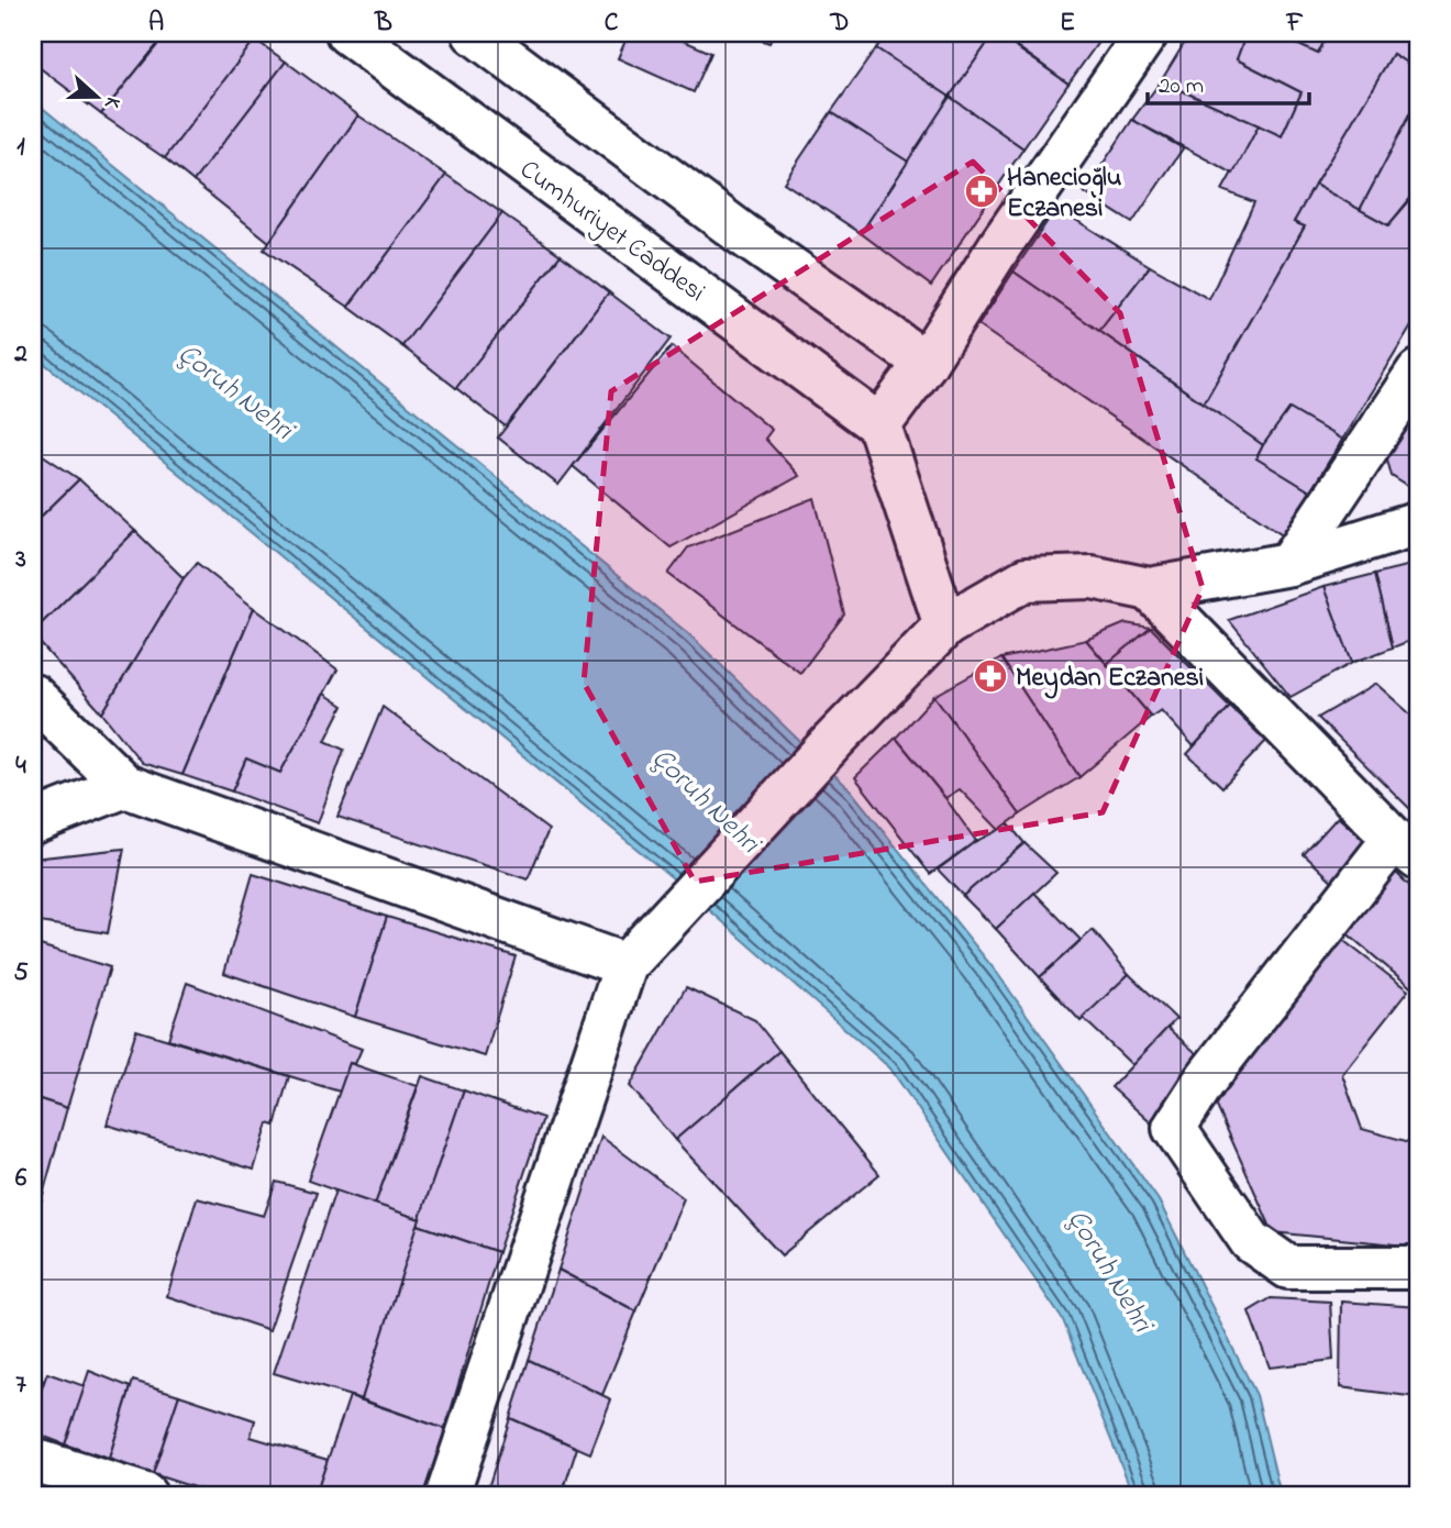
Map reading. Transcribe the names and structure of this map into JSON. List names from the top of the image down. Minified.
{"streets":{"main road":["Cumhuriyet Caddesi"]},"water":["Çoruh Nehri"],"places":{"pharmacy":["Hanecioğlu Eczanesi","Meydan Eczanesi"]},"scale_bar":"20 m","north":"right","grid":{"columns":["A","B","C","D","E","F"],"rows":["1","2","3","4","5","6","7"]}}
